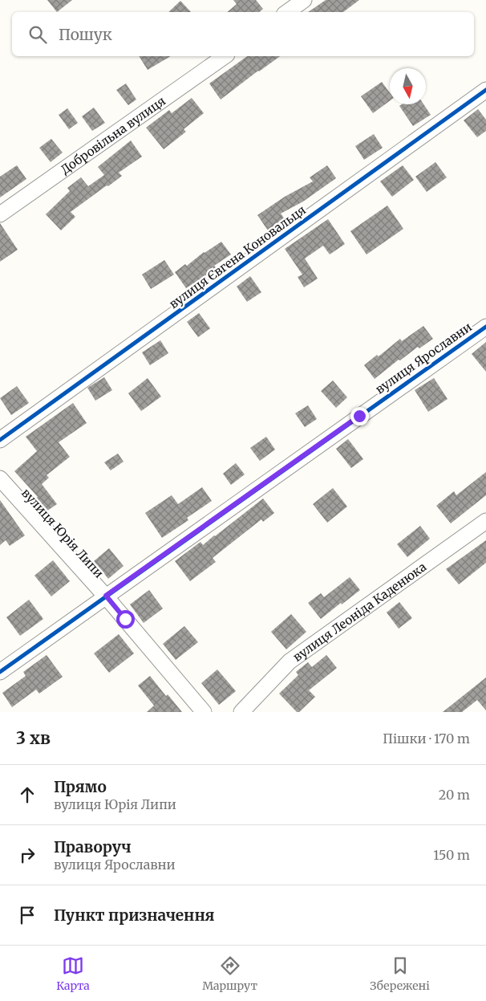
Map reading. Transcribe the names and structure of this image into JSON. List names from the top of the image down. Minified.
{"streets":{"street":["Добровільна вулиця","вулиця Євгена Коновальця","вулиця Ярославни","вулиця Юрія Липи","вулиця Леоніда Каденюка"]},"crossings":[["вулиця Ярославни","вулиця Юрія Липи"]],"north":"bottom","page":{"search":"Пошук","heading":["3 хв","Пішки · 170 m"],"list":[["Прямо","вулиця Юрія Липи","20 m"],["Праворуч","вулиця Ярославни","150 m"],"Пункт призначення"],"nav":["Карта","Маршрут","Збережені"]}}
